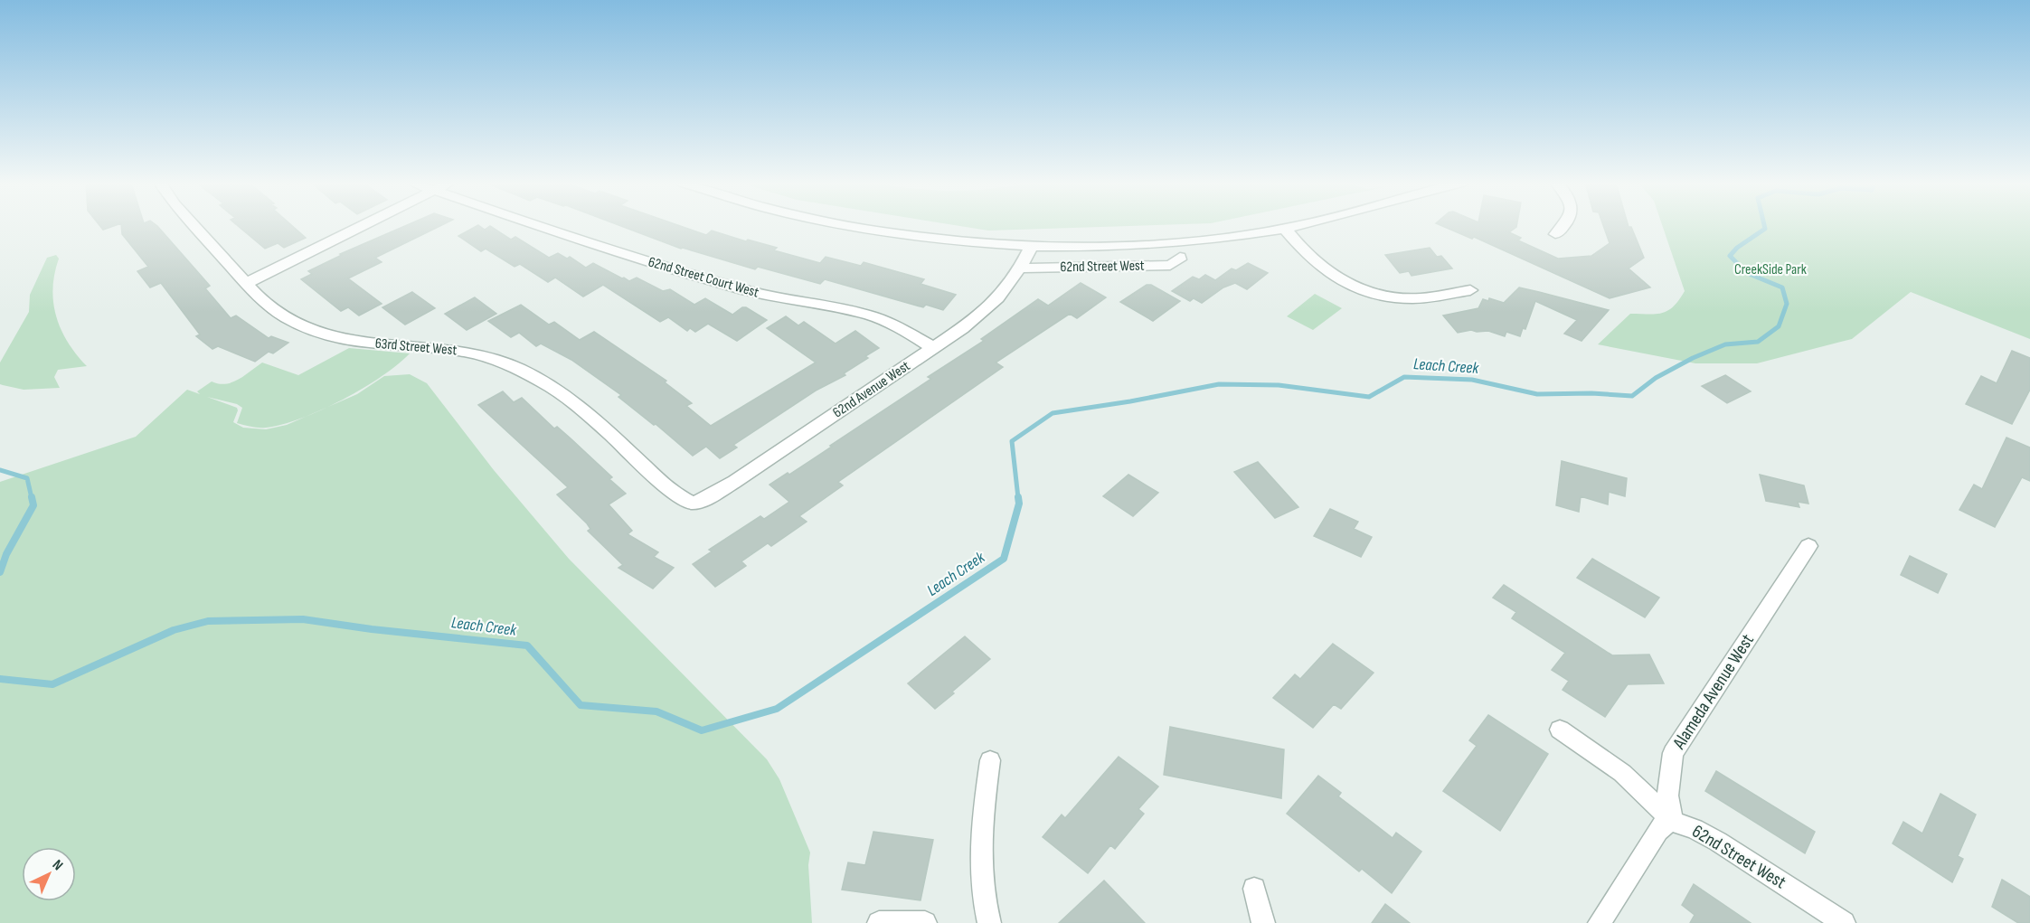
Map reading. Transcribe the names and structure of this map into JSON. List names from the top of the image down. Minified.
{"streets":{"street":["62nd Street West","62nd Street Court West","63rd Street West","62nd Avenue West","Alameda Avenue West"]},"crossings":[["62nd Street West","62nd Avenue West"],["62nd Street West","Alameda Avenue West"],["62nd Street Court West","62nd Avenue West"],["63rd Street West","62nd Avenue West"]],"water":["Leach Creek"],"parks":["CreekSide Park"],"north":"top right"}
